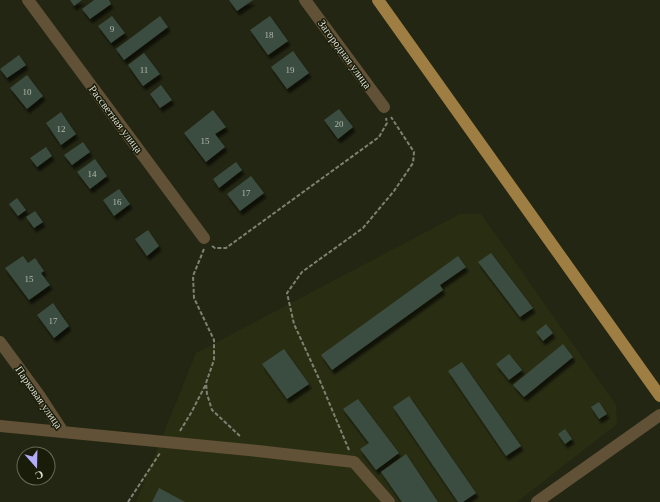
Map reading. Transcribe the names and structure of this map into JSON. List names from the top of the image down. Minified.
{"streets":{"street":["Загородная улица","Рассветная улица","Парковая улица"]},"house_numbers":["9","18","11","19","10","20","12","15","14","17","16","15","17"],"north":"bottom"}
